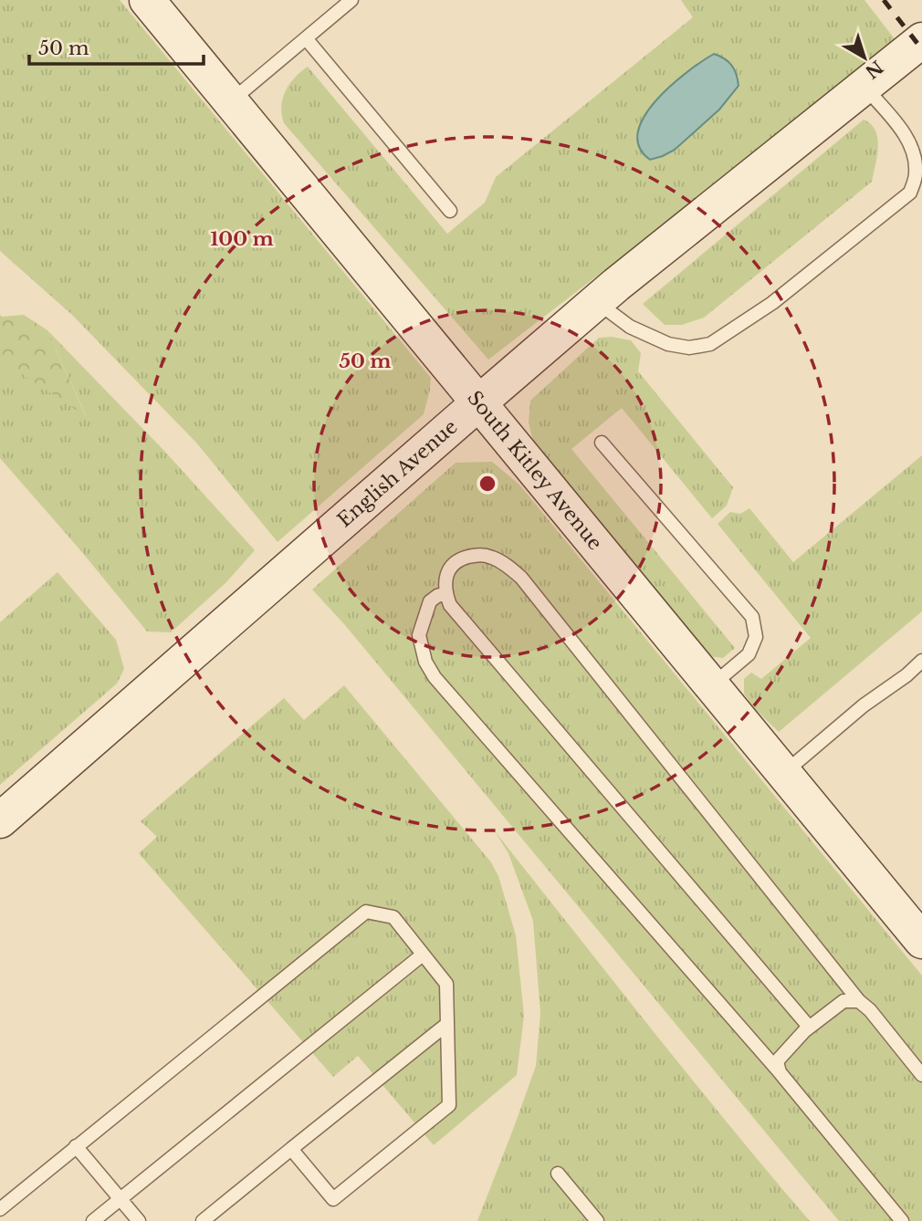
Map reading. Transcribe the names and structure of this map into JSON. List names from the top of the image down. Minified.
{"streets":{"street":["South Kitley Avenue","English Avenue"]},"crossings":[["South Kitley Avenue","English Avenue"]],"scale_bar":"50 m","north":"bottom right","rings":["100 m","50 m"]}
